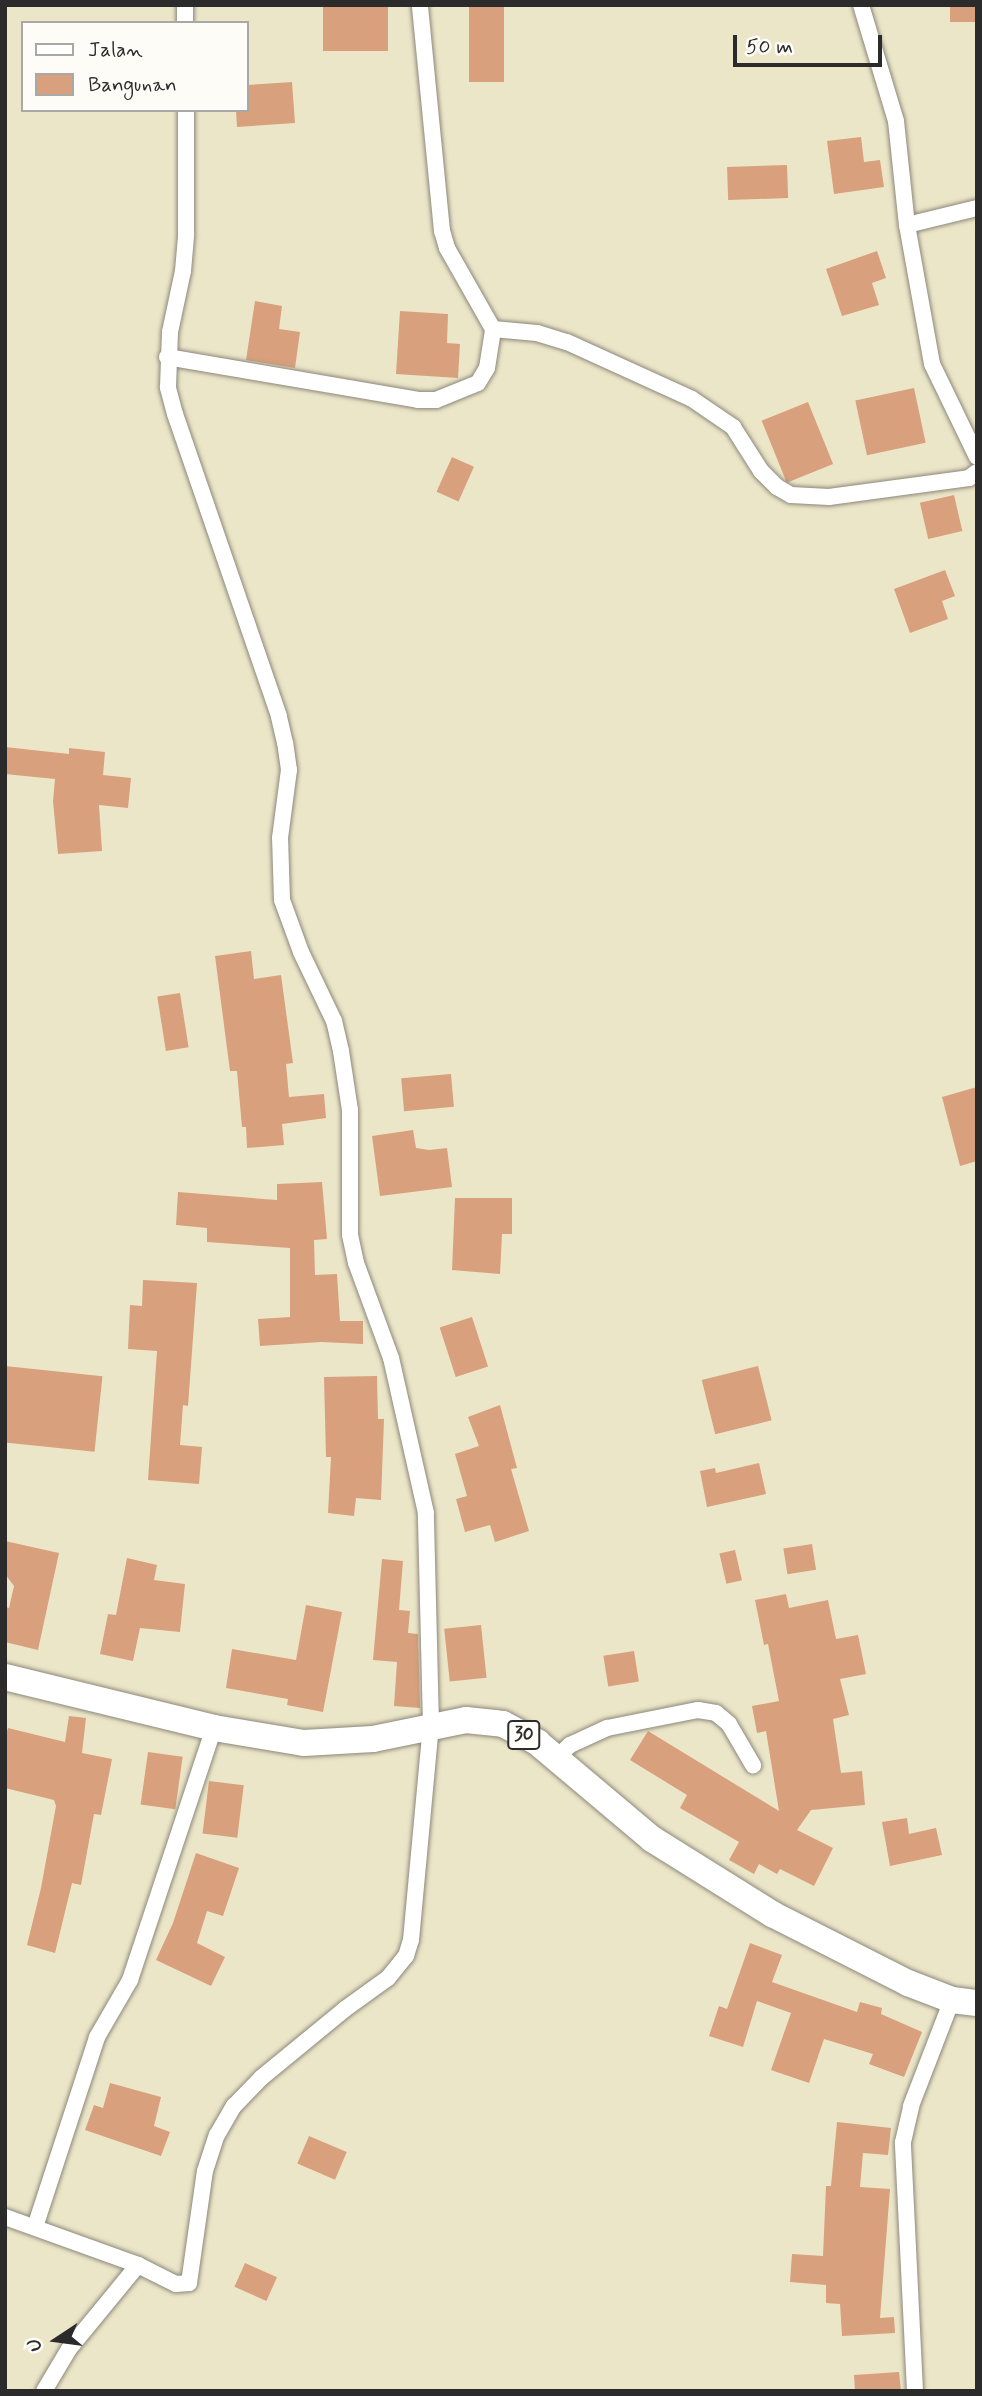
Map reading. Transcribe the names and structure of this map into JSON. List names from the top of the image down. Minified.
{"streets":{"highway":["30"]},"legend":["Jalan","Bangunan"],"scale_bar":"50 m","north":"left"}
